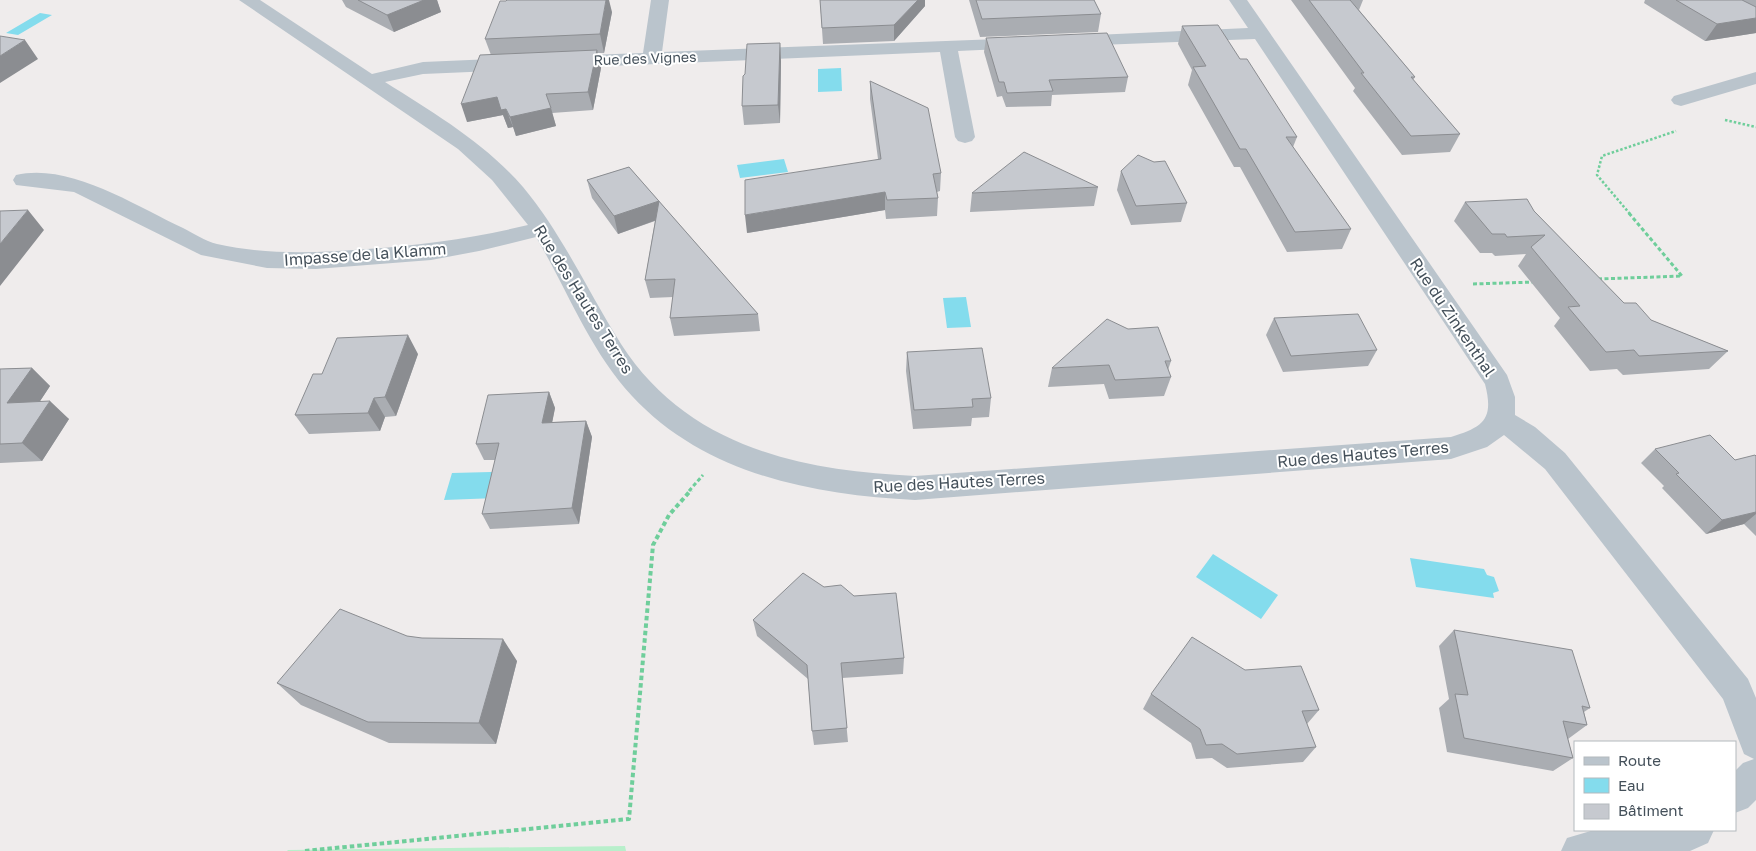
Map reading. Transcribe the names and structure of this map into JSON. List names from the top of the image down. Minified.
{"streets":{"street":["Rue des Vignes","Impasse de la Klamm","Rue des Hautes Terres","Rue du Zinkenthal"]},"crossings":[["Rue des Vignes","Rue des Hautes Terres"],["Rue des Vignes","Rue du Zinkenthal"],["Impasse de la Klamm","Rue des Hautes Terres"],["Rue des Hautes Terres","Rue du Zinkenthal"]],"legend":["Route","Eau","Bâtiment"]}
